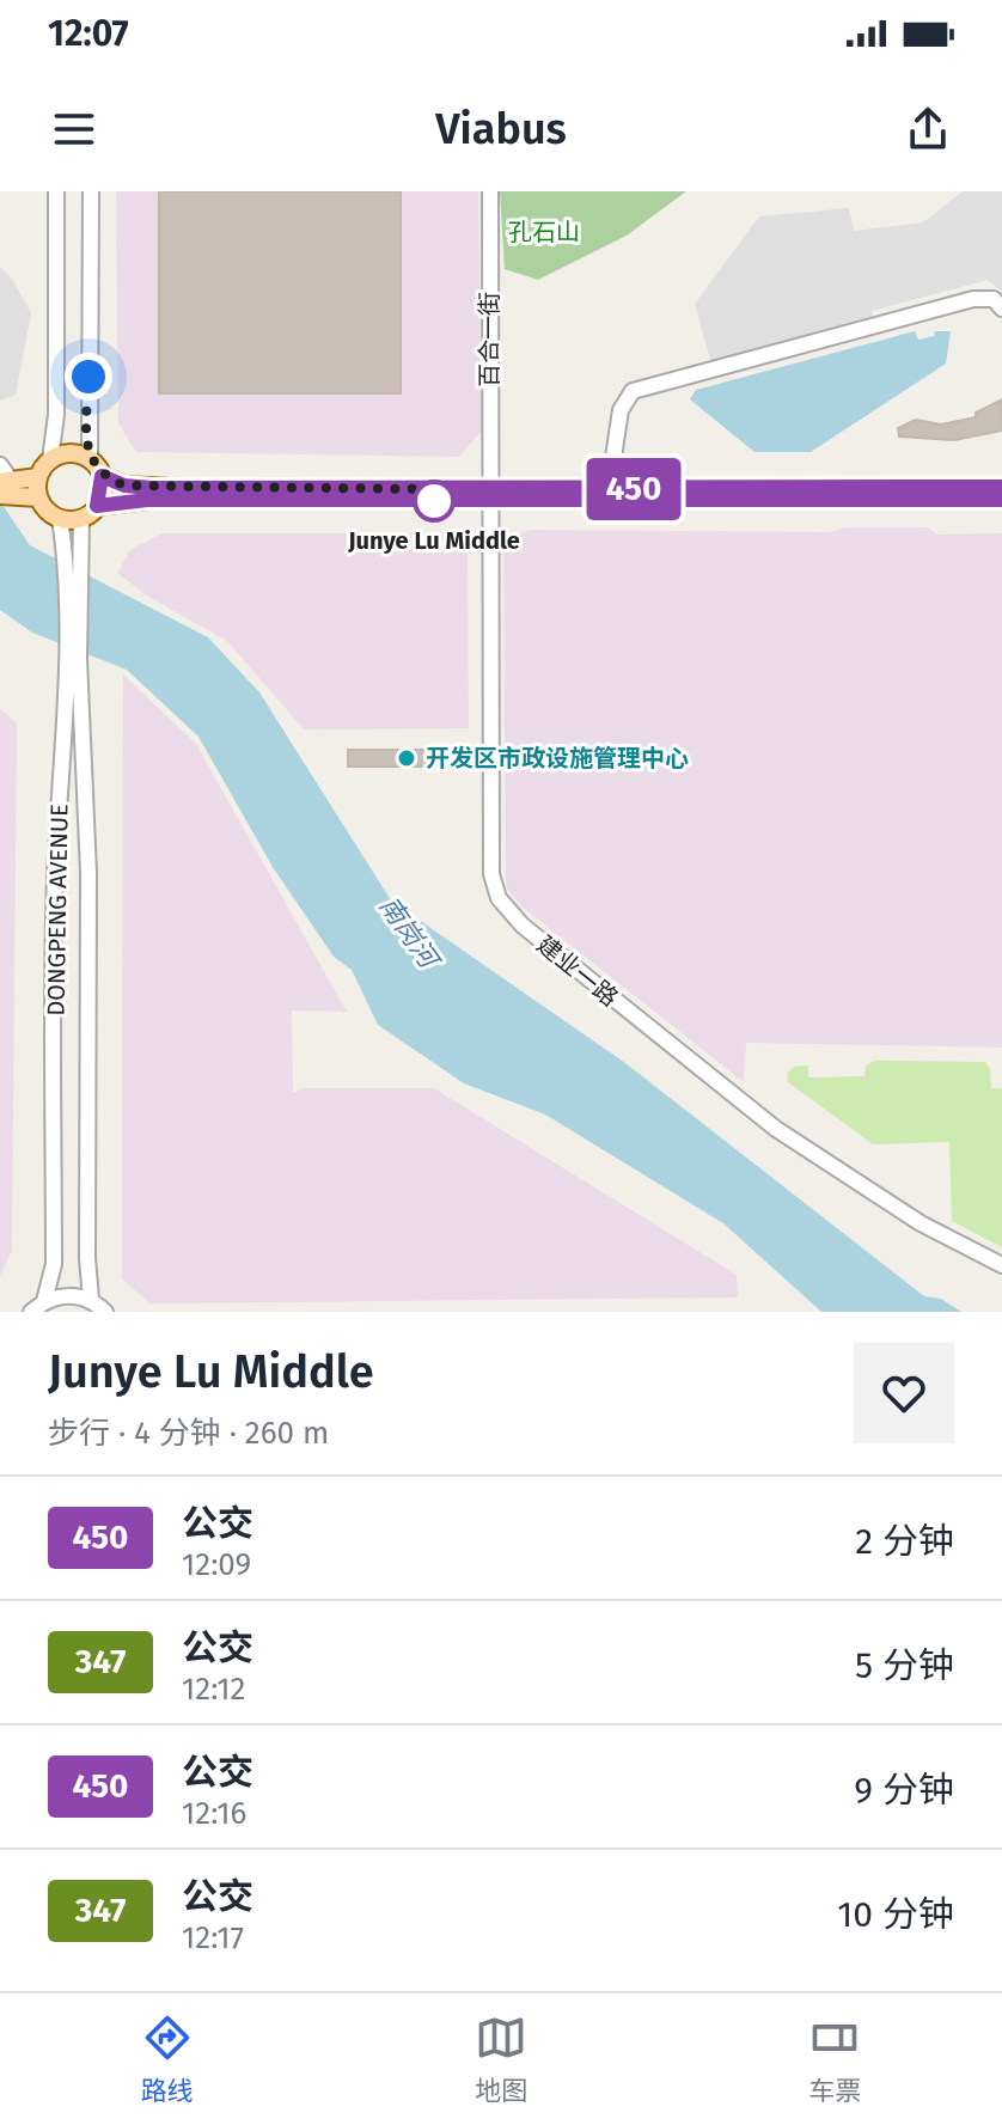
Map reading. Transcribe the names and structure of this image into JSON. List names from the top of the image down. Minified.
{"streets":{"street":["百合一街","DONGPENG AVENUE","建业一路"]},"crossings":[["百合一街","建业一路"]],"water":["南岗河"],"parks":["孔石山"],"places":["Junye Lu Middle","开发区市政设施管理中心"],"lines":["bus line 450"],"page":{"status":"12:07","header":"Viabus","on_map":"450","heading":["Junye Lu Middle","步行 · 4 分钟 · 260 m"],"list":[{"mark":"450","name":"公交","note":"12:09","value":"2 分钟"},{"mark":"347","name":"公交","note":"12:12","value":"5 分钟"},{"mark":"450","name":"公交","note":"12:16","value":"9 分钟"},{"mark":"347","name":"公交","note":"12:17","value":"10 分钟"}],"tabs":["路线","地图","车票"]}}
